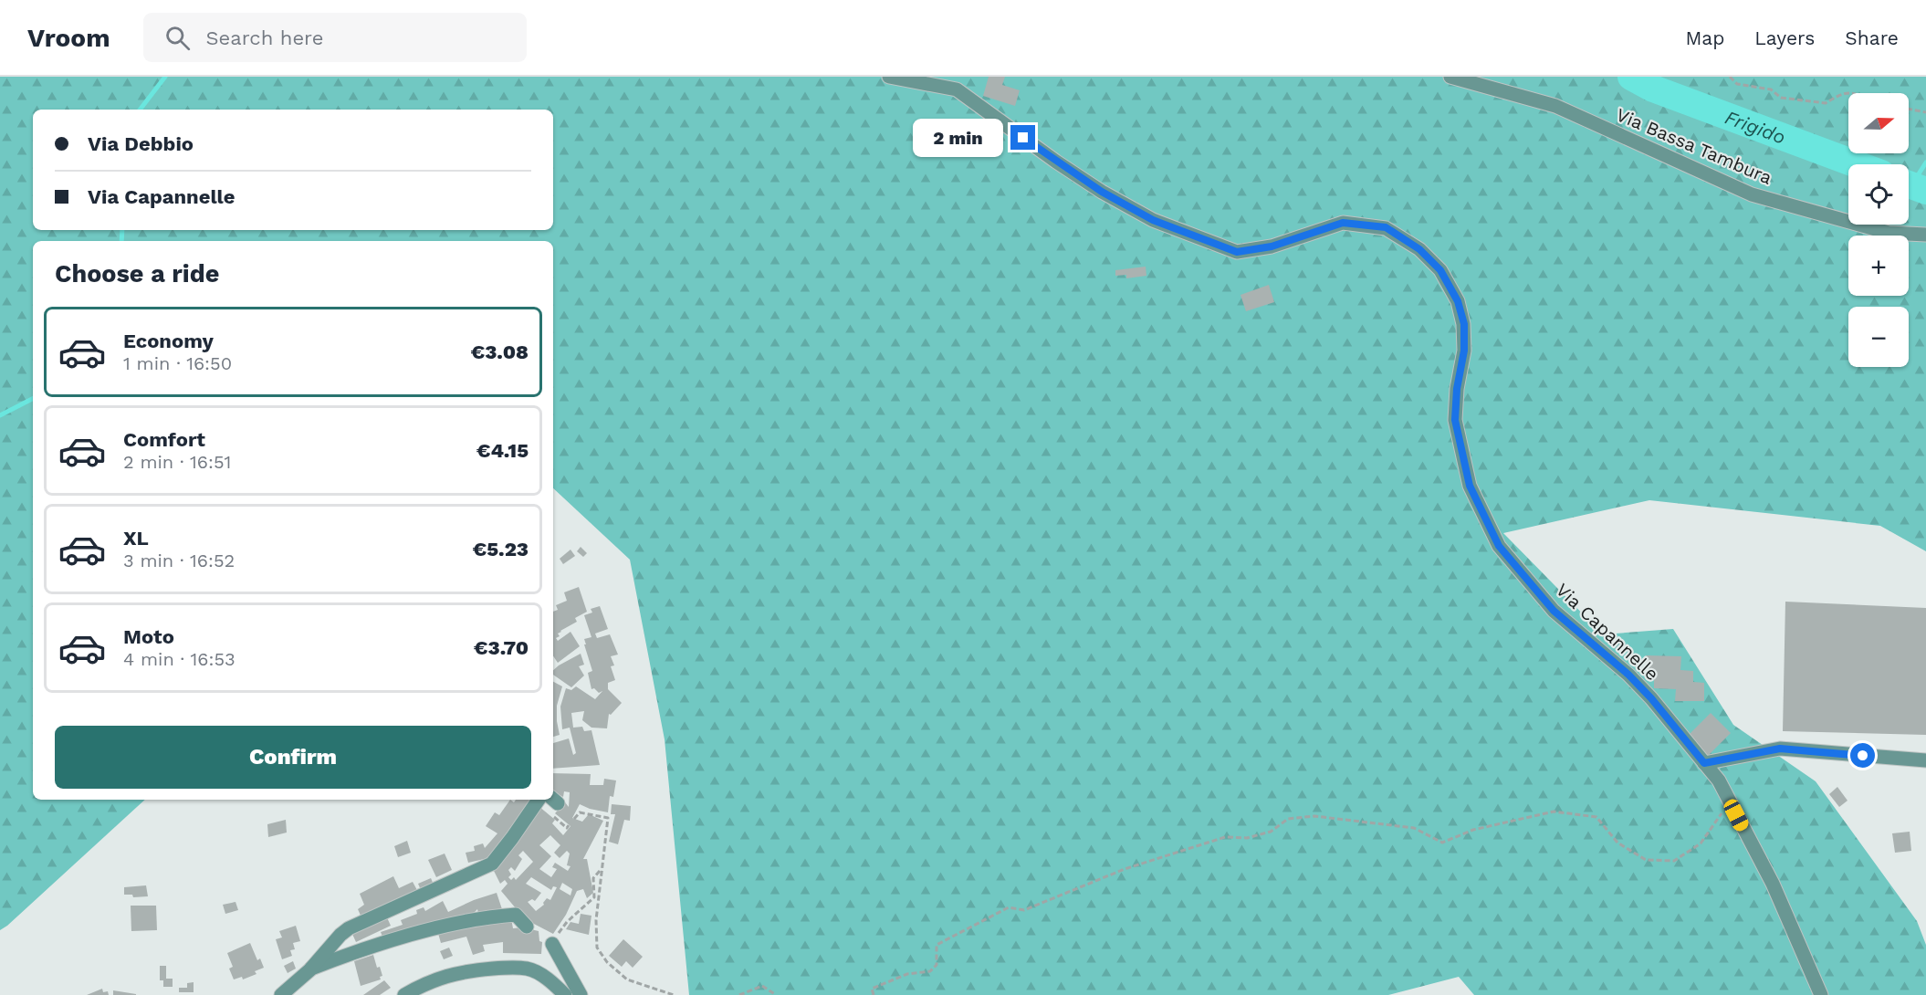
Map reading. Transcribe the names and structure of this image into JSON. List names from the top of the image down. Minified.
{"streets":{"street":["Via Bassa Tambura","Via Capannelle"]},"water":["Frigido"],"north":"right","page":{"header":"Vroom","search":"Search here","nav":["Map","Layers","Share"],"map_buttons":["+","−"],"banner":["Via Debbio","Via Capannelle"],"bubble":"2 min","heading":"Choose a ride","list":[{"name":"Economy","note":"1 min · 16:50","value":"€3.08"},{"name":"Comfort","note":"2 min · 16:51","value":"€4.15"},{"name":"XL","note":"3 min · 16:52","value":"€5.23"},{"name":"Moto","note":"4 min · 16:53","value":"€3.70"}],"buttons":"Confirm"}}
